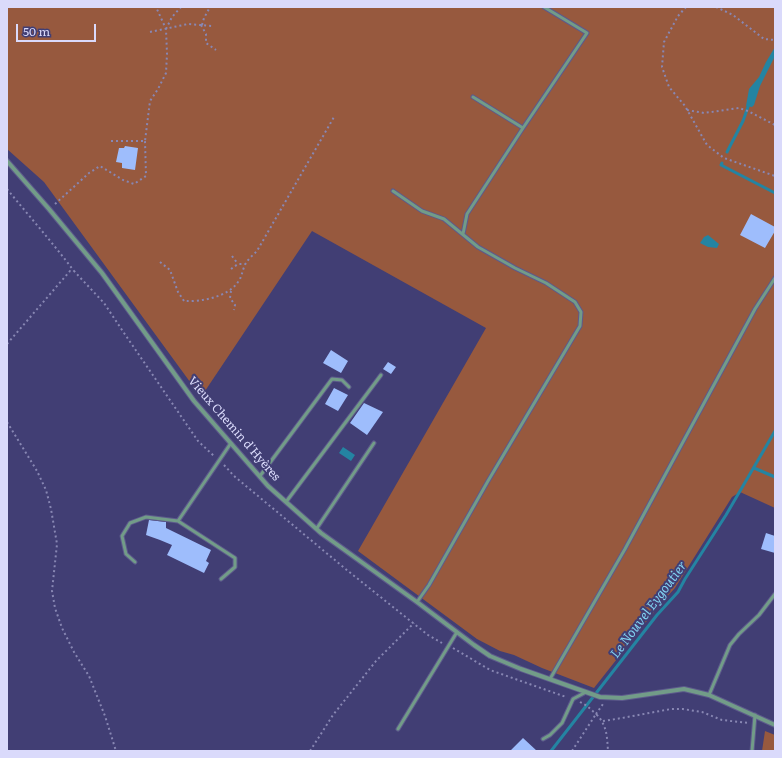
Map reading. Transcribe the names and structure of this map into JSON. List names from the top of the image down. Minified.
{"streets":{"street":["Vieux Chemin d'Hyères"]},"water":["Le Nouvel Eygoutier"],"scale_bar":"50 m"}
